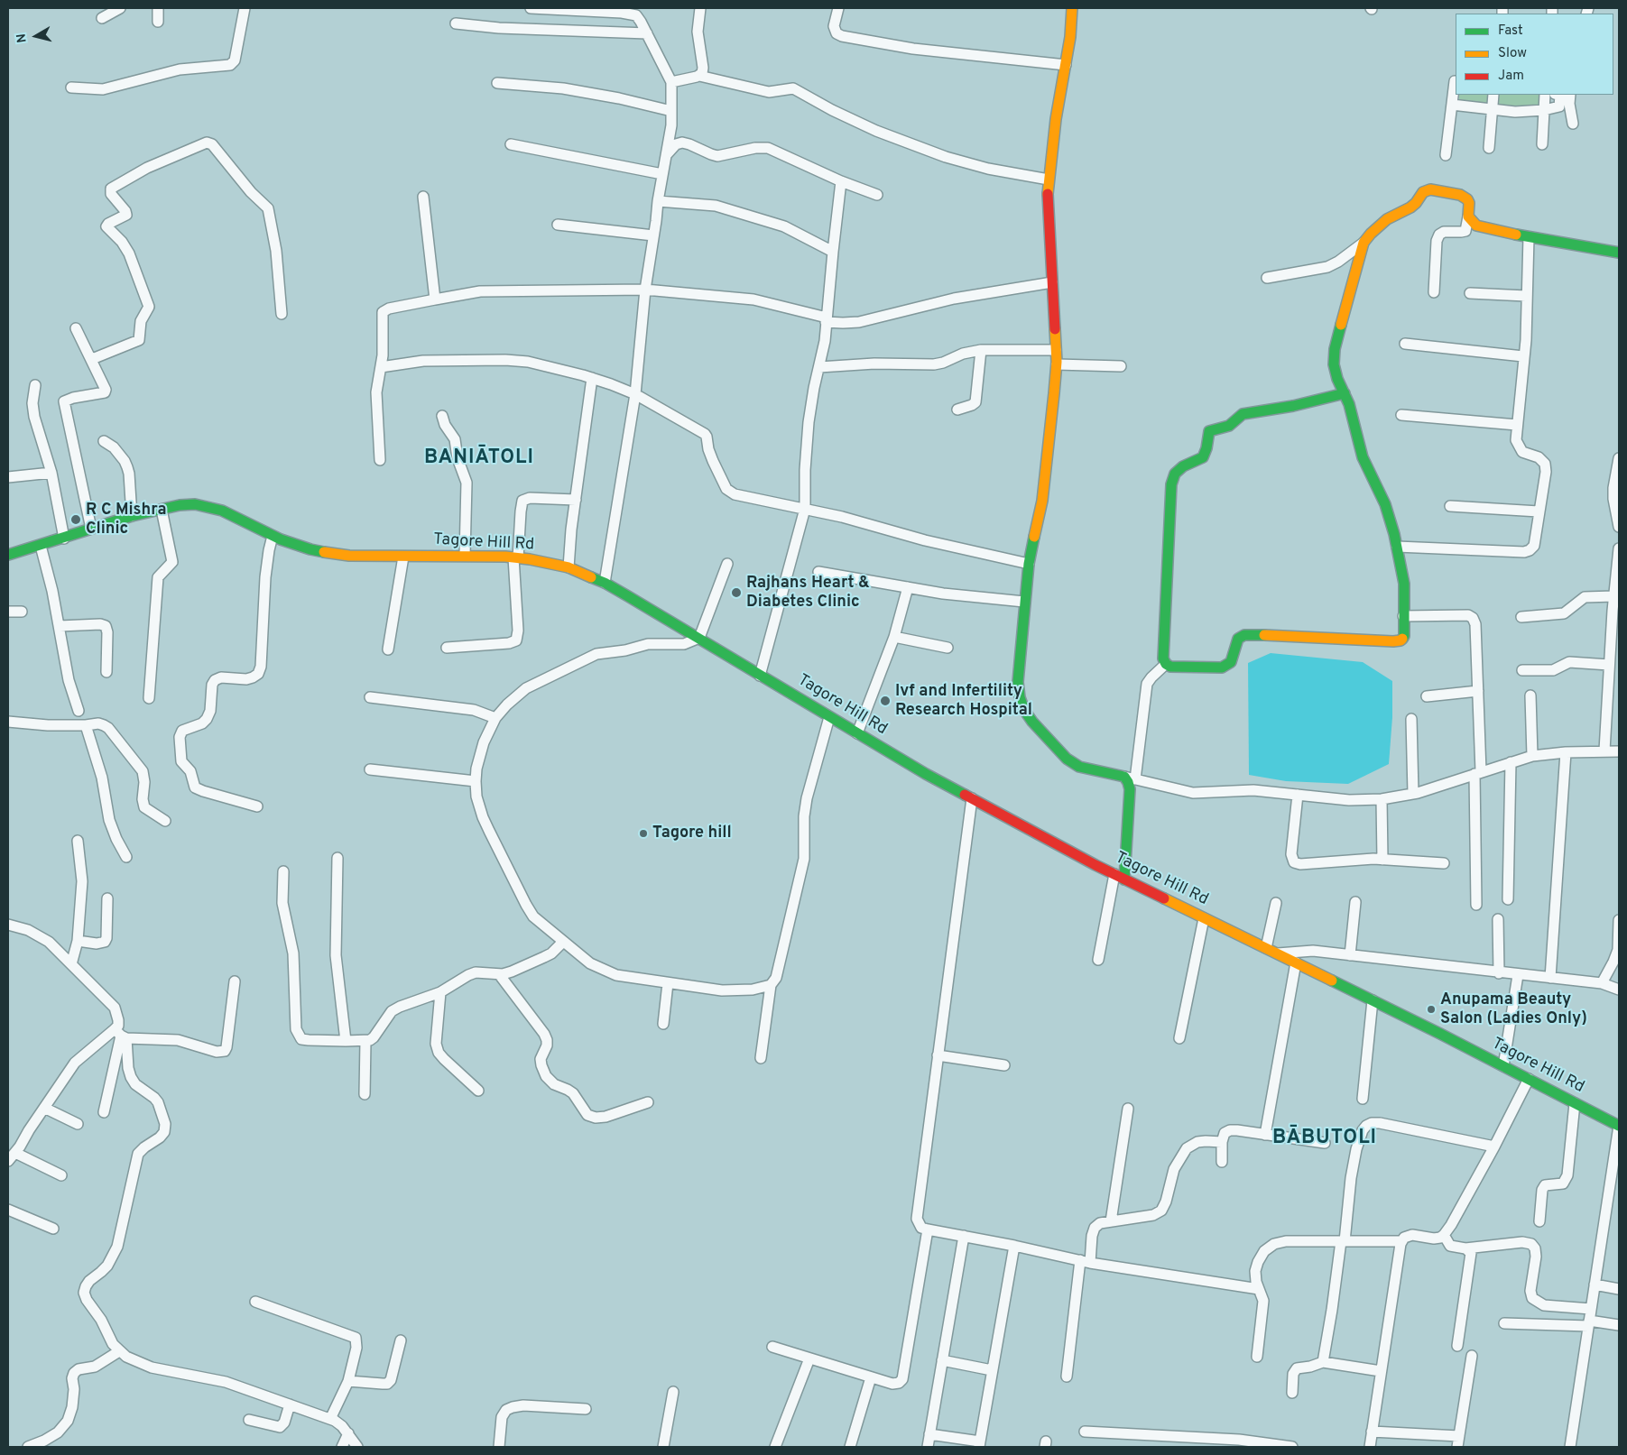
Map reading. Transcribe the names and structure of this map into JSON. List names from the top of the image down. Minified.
{"streets":{"street":["Tagore Hill Rd"]},"districts":["BANIĀTOLI","BĀBUTOLI"],"places":["R C Mishra Clinic","Rajhans Heart & Diabetes Clinic","Ivf and Infertility Research Hospital","Tagore hill","Anupama Beauty Salon (Ladies Only)"],"legend":["Fast","Slow","Jam"],"north":"left"}
